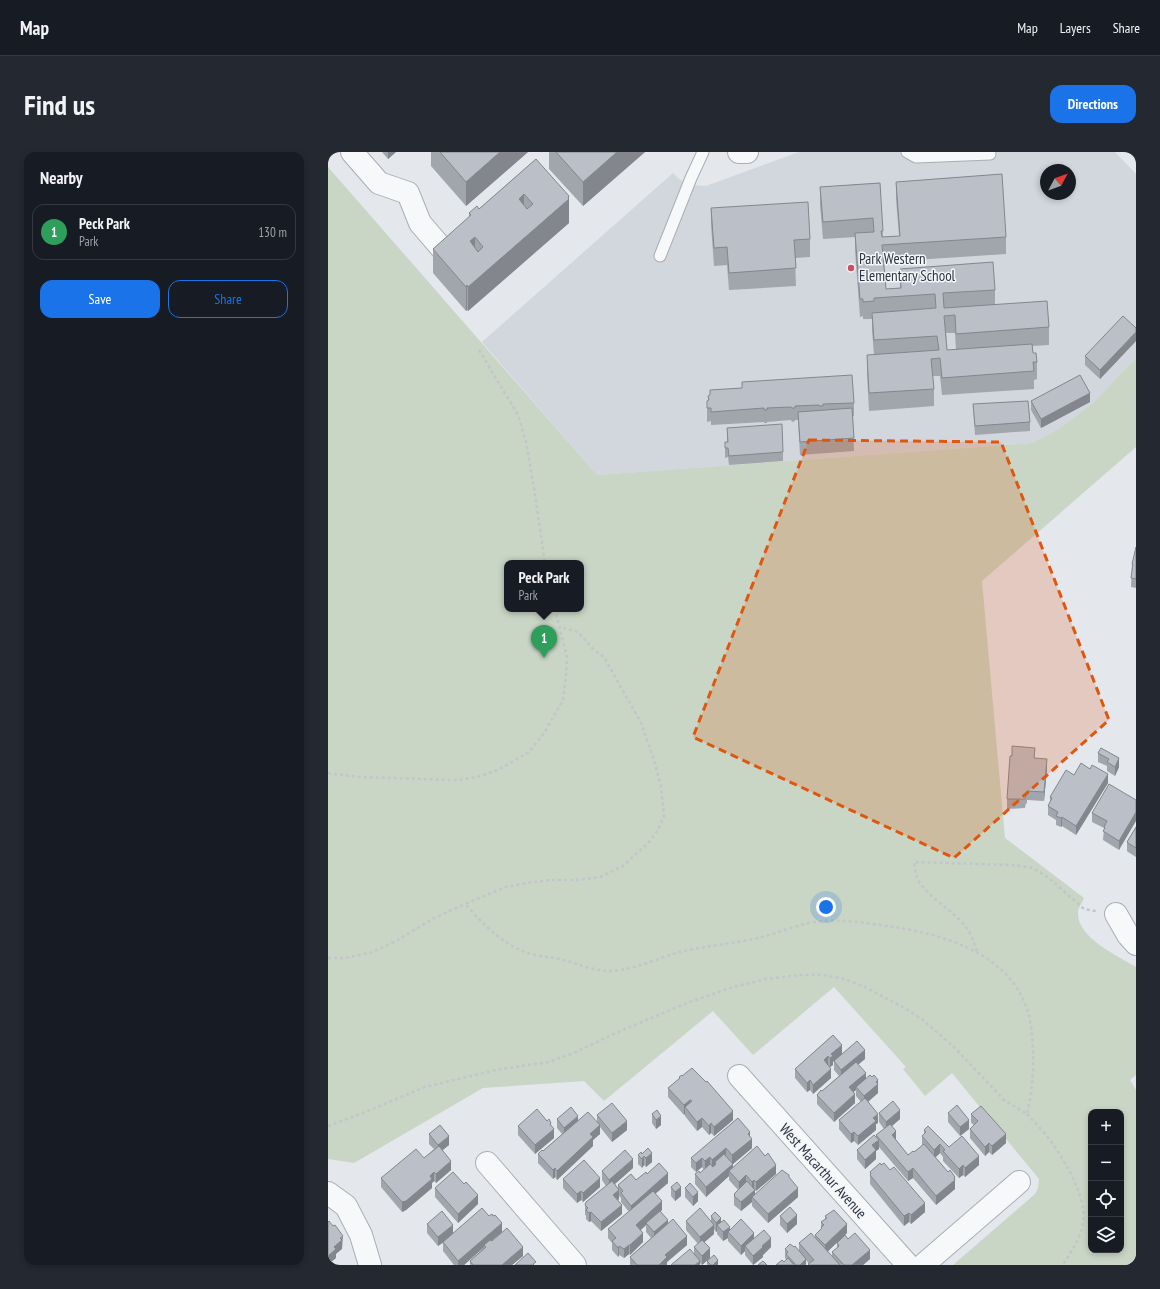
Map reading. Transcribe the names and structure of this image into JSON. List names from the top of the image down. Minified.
{"streets":{"street":["West Macarthur Avenue"]},"places":["Park Western Elementary School"],"north":"top right","page":{"header":"Map","nav":["Map","Layers","Share"],"buttons":["Directions",["Save","Share"]],"title":"Find us","heading":"Nearby","list":[{"mark":"1","name":"Peck Park","note":"Park","value":"130 m"}],"popup":["Peck Park","Park"],"pins":"1","map_buttons":["+","−"]}}
